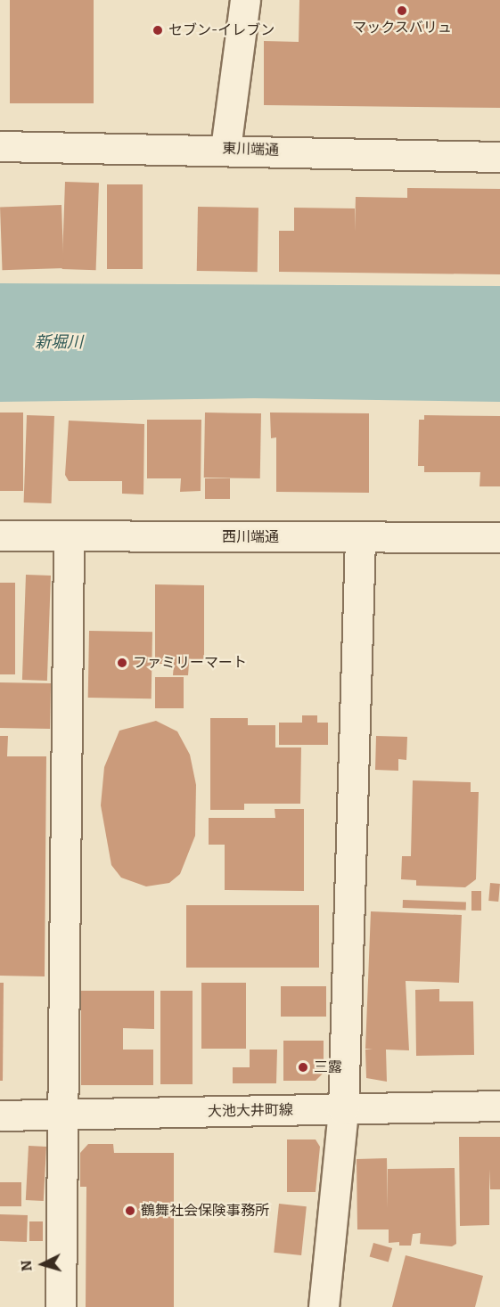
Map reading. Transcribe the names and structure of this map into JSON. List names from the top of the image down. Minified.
{"streets":{"street":["東川端通","西川端通","大池大井町線"]},"water":["新堀川"],"places":["マックスバリュ","セブン-イレブン","ファミリーマート","三露","鶴舞社会保険事務所"],"north":"left"}
